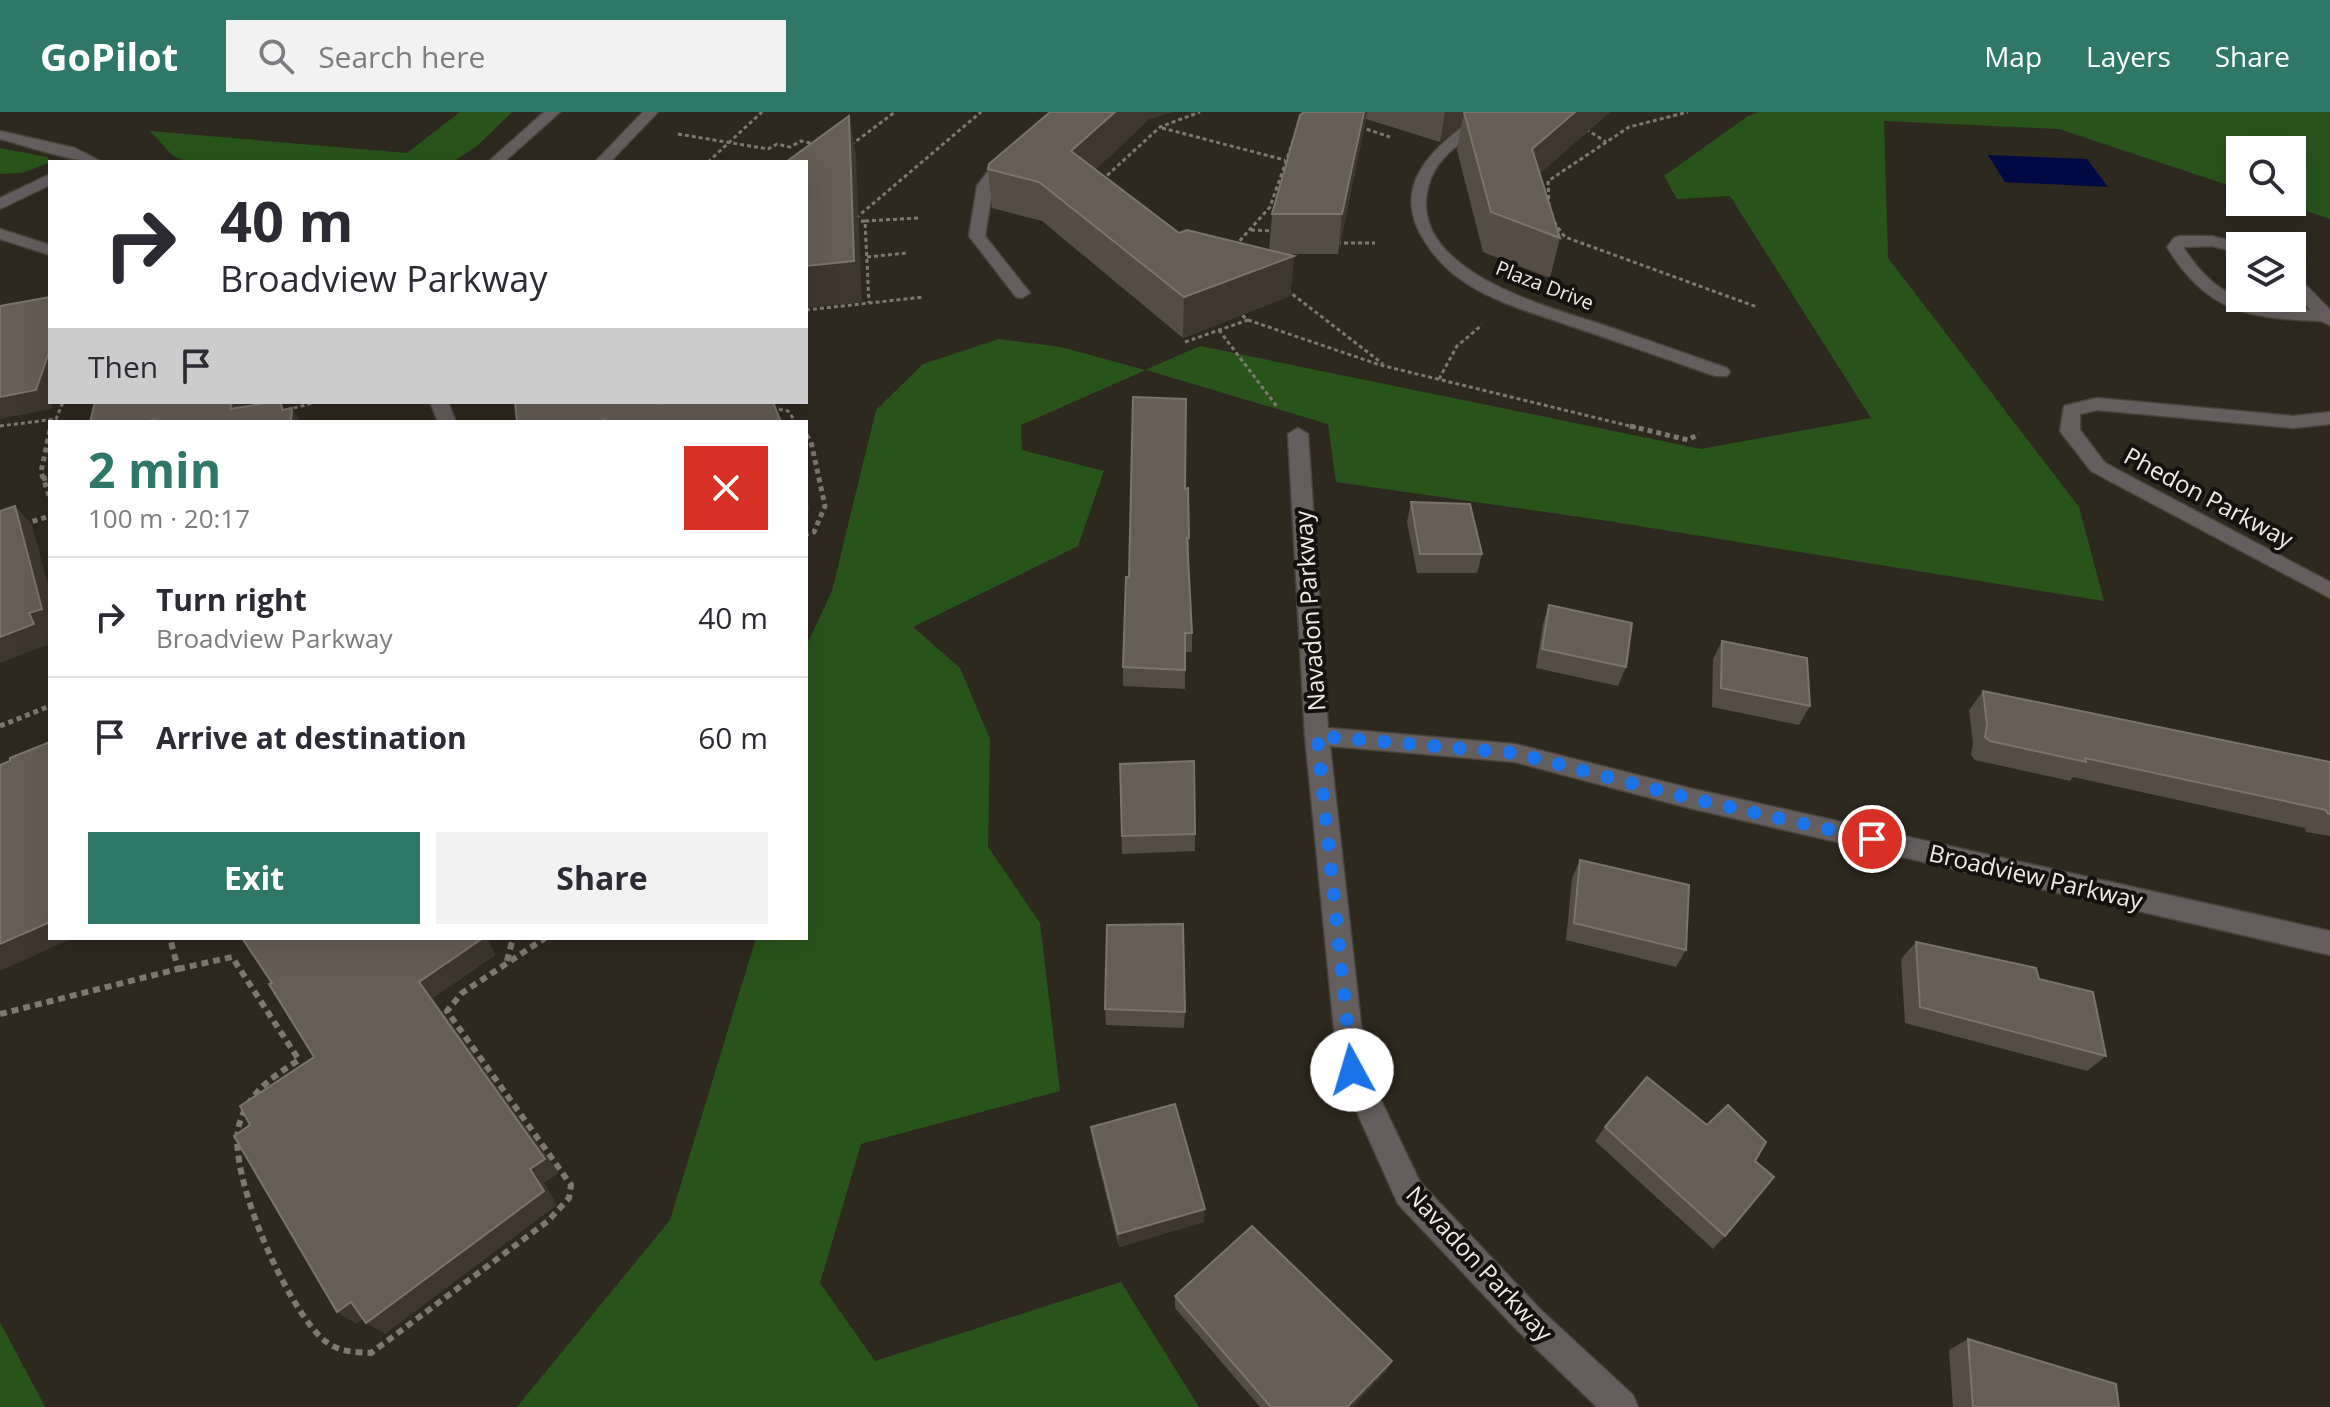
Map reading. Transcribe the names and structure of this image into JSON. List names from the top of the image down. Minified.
{"streets":{"street":["Plaza Drive","Phedon Parkway","Navadon Parkway","Broadview Parkway"]},"crossings":[["Navadon Parkway","Broadview Parkway"]],"page":{"header":"GoPilot","search":"Search here","nav":["Map","Layers","Share"],"turn":["40 m","Broadview Parkway"],"then":"Then","heading":["2 min","100 m · 20:17"],"list":[{"name":"Turn right","note":"Broadview Parkway","value":"40 m"},{"name":"Arrive at destination","value":"60 m"}],"buttons":["Exit","Share"]}}
